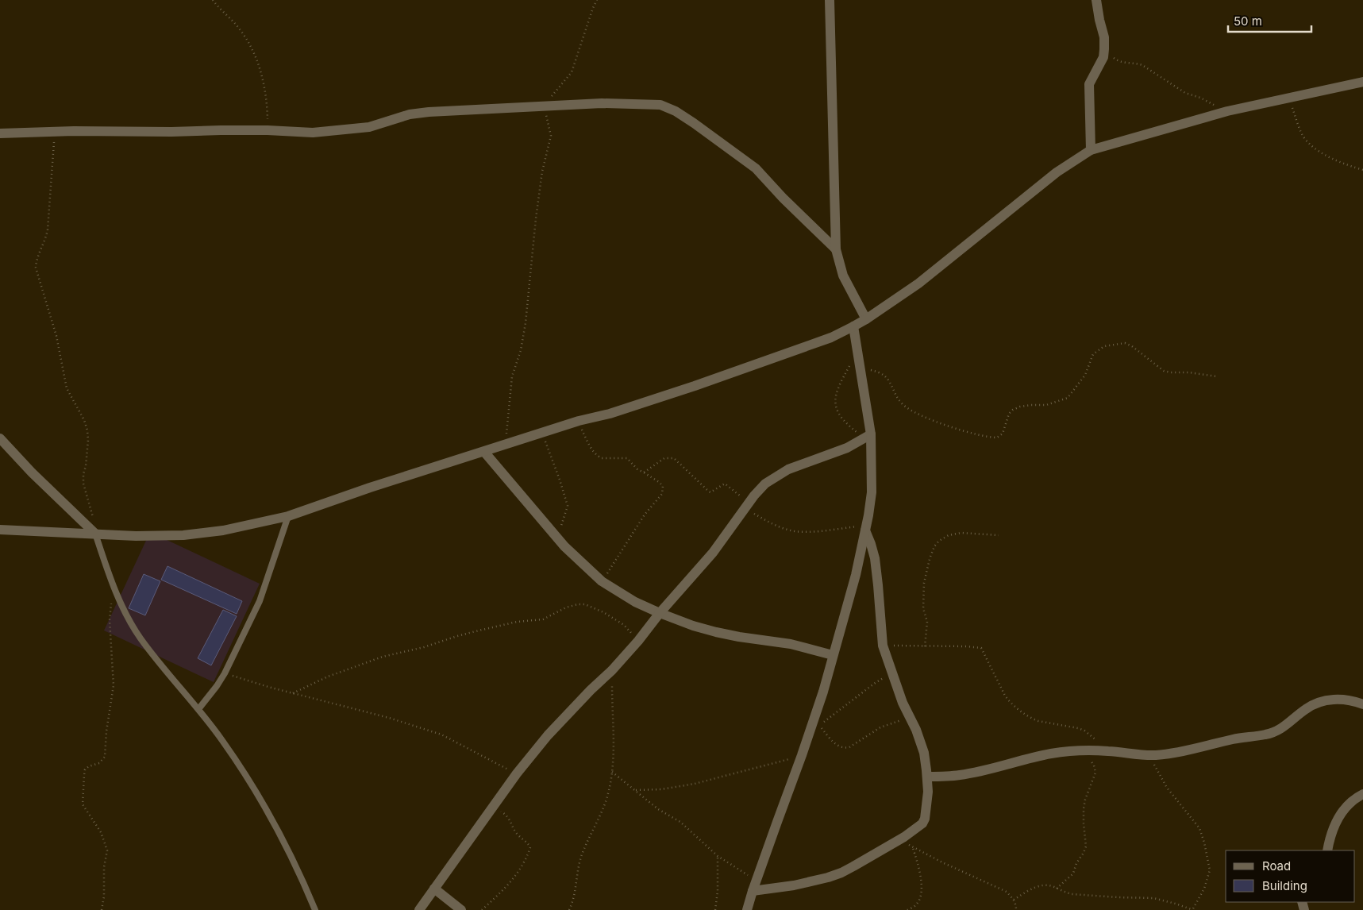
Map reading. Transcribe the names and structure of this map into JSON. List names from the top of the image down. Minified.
{"legend":["Road","Building"],"scale_bar":"50 m"}
